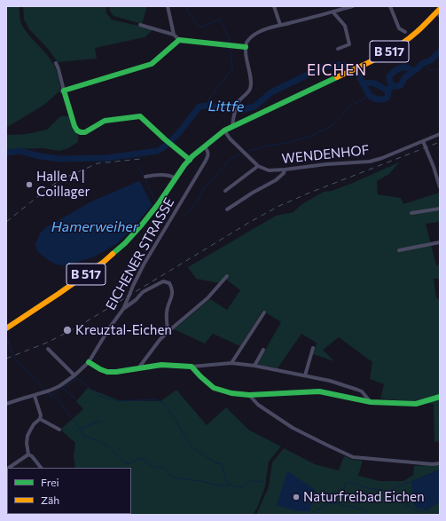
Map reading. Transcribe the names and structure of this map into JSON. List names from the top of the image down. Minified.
{"streets":{"street":["B 517","WENDENHOF","EICHENER STRASSE"]},"crossings":[["B 517","EICHENER STRASSE"]],"districts":["EICHEN"],"water":["Littfe","Hamerweiher"],"places":["Halle A | Coillager","Kreuztal-Eichen","Naturfreibad Eichen"],"legend":["Frei","Zäh"]}
